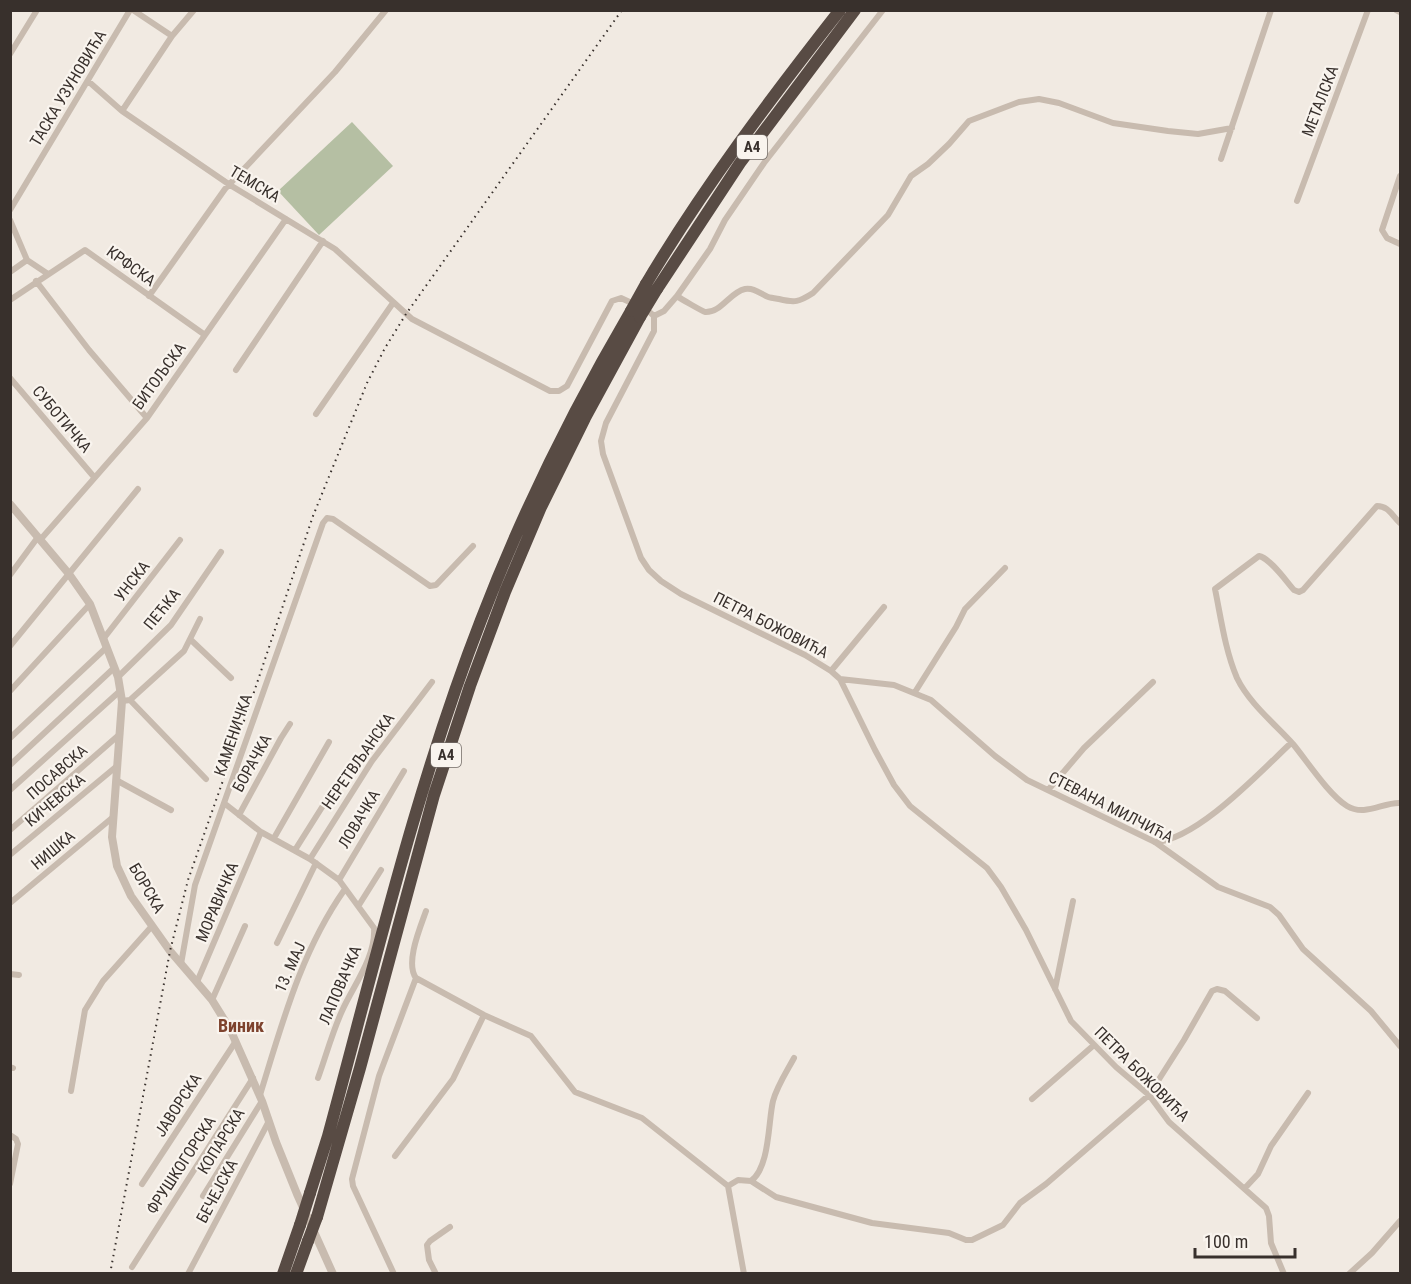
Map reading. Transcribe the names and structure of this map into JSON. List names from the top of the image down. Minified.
{"streets":{"highway":["A4"],"street":["ТАСКА УЗУНОВИЋА","МЕТАЛСКА","ТЕМСКА","КРФСКА","БИТОЉСКА","СУБОТИЧКА","УНСКА","ПЕЋКА","ПЕТРА БОЖОВИЋА","КАМЕНИЧКА","НЕРЕТВЉАНСКА","БОРАЧКА","ПОСАВСКА","КИЧЕВСКА","СТЕВАНА МИЛЧИЋА","ЛОВАЧКА","НИШКА","БОРСКА","МОРАВИЧКА","13. МАЈ","ЛАПОВАЧКА","ЈАВОРСКА","КОПАРСКА","ФРУШКОГОРСКА","БЕЧЕЈСКА"]},"crossings":[["ТАСКА УЗУНОВИЋА","ТЕМСКА"],["ТЕМСКА","БИТОЉСКА"],["ТЕМСКА","ПЕТРА БОЖОВИЋА"],["КРФСКА","БИТОЉСКА"],["БИТОЉСКА","СУБОТИЧКА"],["БИТОЉСКА","БОРСКА"],["УНСКА","БОРСКА"],["ПЕЋКА","БОРСКА"],["ПЕТРА БОЖОВИЋА","СТЕВАНА МИЛЧИЋА"],["КАМЕНИЧКА","БОРСКА"],["КАМЕНИЧКА","ЛАПОВАЧКА"],["НЕРЕТВЉАНСКА","ЛАПОВАЧКА"],["БОРАЧКА","ЛАПОВАЧКА"],["ПОСАВСКА","БОРСКА"],["КИЧЕВСКА","БОРСКА"],["ЛОВАЧКА","ЛАПОВАЧКА"],["НИШКА","БОРСКА"],["БОРСКА","МОРАВИЧКА"],["БОРСКА","13. МАЈ"],["БОРСКА","ЈАВОРСКА"],["БОРСКА","КОПАРСКА"],["БОРСКА","ФРУШКОГОРСКА"],["БОРСКА","БЕЧЕЈСКА"],["МОРАВИЧКА","ЛАПОВАЧКА"],["13. МАЈ","ЛАПОВАЧКА"],["13. МАЈ","КОПАРСКА"]],"districts":["Виник"],"scale_bar":"100 m"}
